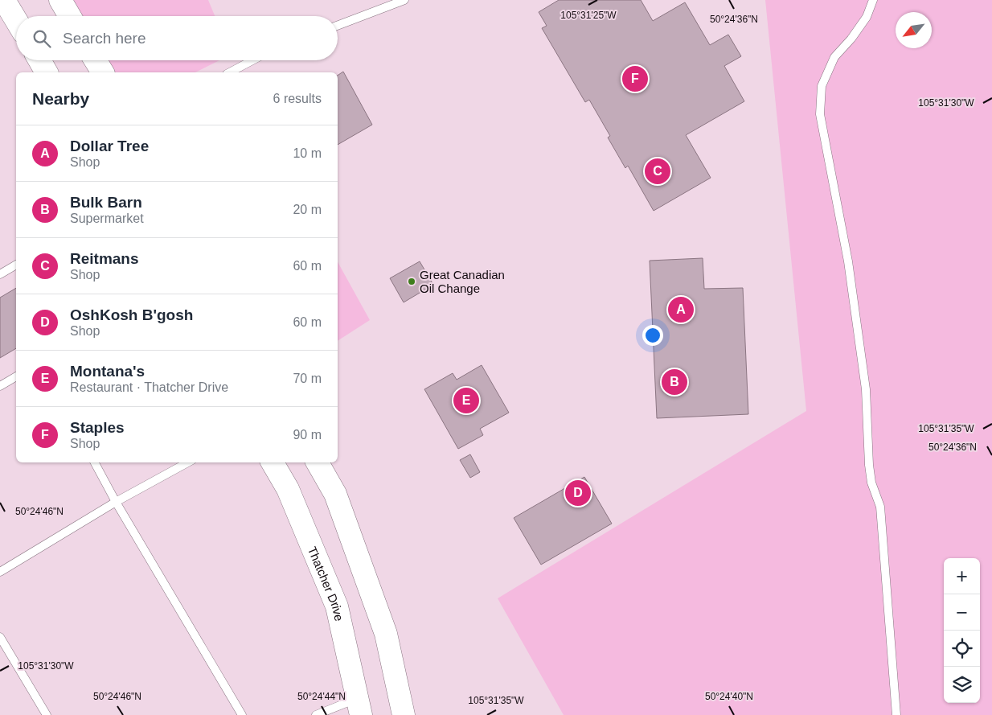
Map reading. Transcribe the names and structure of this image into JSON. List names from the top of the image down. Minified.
{"streets":{"main road":["Thatcher Drive"]},"places":["Great Canadian Oil Change"],"north":"bottom left","page":{"search":"Search here","pins":["F","C","A","B","E","D"],"heading":["Nearby","6 results"],"list":[{"mark":"A","name":"Dollar Tree","note":"Shop","value":"10 m"},{"mark":"B","name":"Bulk Barn","note":"Supermarket","value":"20 m"},{"mark":"C","name":"Reitmans","note":"Shop","value":"60 m"},{"mark":"D","name":"OshKosh B'gosh","note":"Shop","value":"60 m"},{"mark":"E","name":"Montana's","note":"Restaurant · Thatcher Drive","value":"70 m"},{"mark":"F","name":"Staples","note":"Shop","value":"90 m"}],"map_buttons":["+","−"]},"coordinates":["105°31'25\"W","50°24'36\"N","105°31'30\"W","105°31'35\"W","50°24'46\"N","50°24'44\"N","50°24'40\"N"]}
